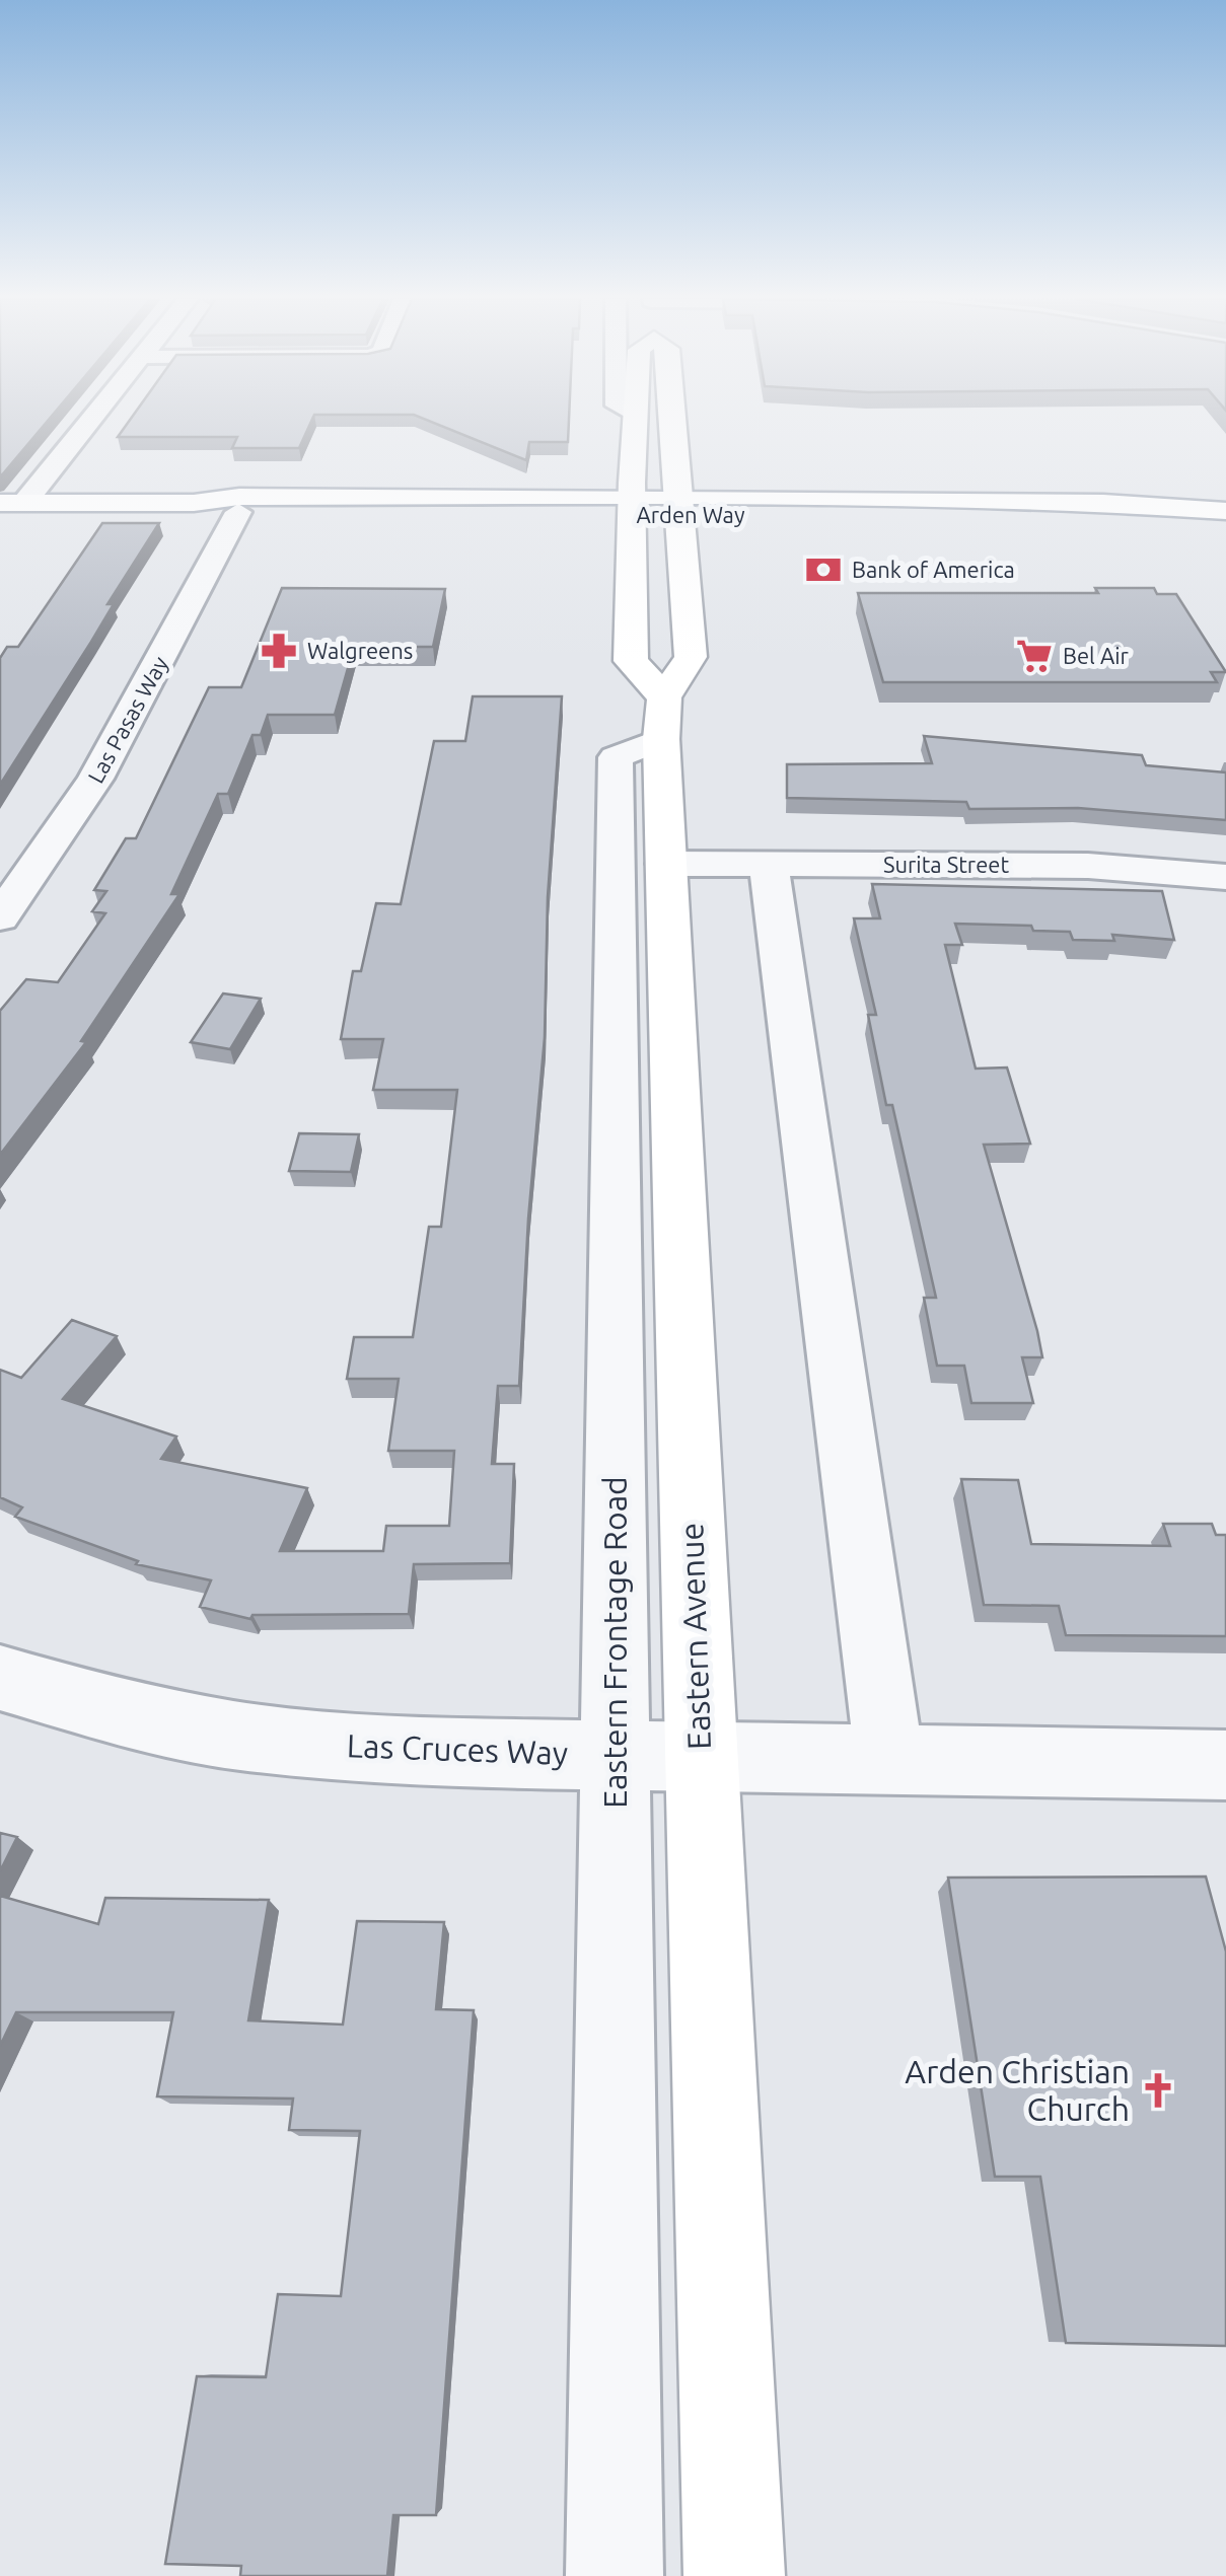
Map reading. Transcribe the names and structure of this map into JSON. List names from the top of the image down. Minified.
{"streets":{"main road":["Arden Way","Eastern Avenue"],"street":["Las Pasas Way","Surita Street","Eastern Frontage Road","Las Cruces Way"]},"crossings":[["Arden Way","Las Pasas Way"],["Surita Street","Eastern Avenue"],["Eastern Avenue","Eastern Frontage Road"],["Eastern Avenue","Las Cruces Way"],["Eastern Frontage Road","Las Cruces Way"]],"places":{"bank":["Bank of America"],"pharmacy":["Walgreens"],"supermarket":["Bel Air"],"church":["Arden Christian Church"]}}
